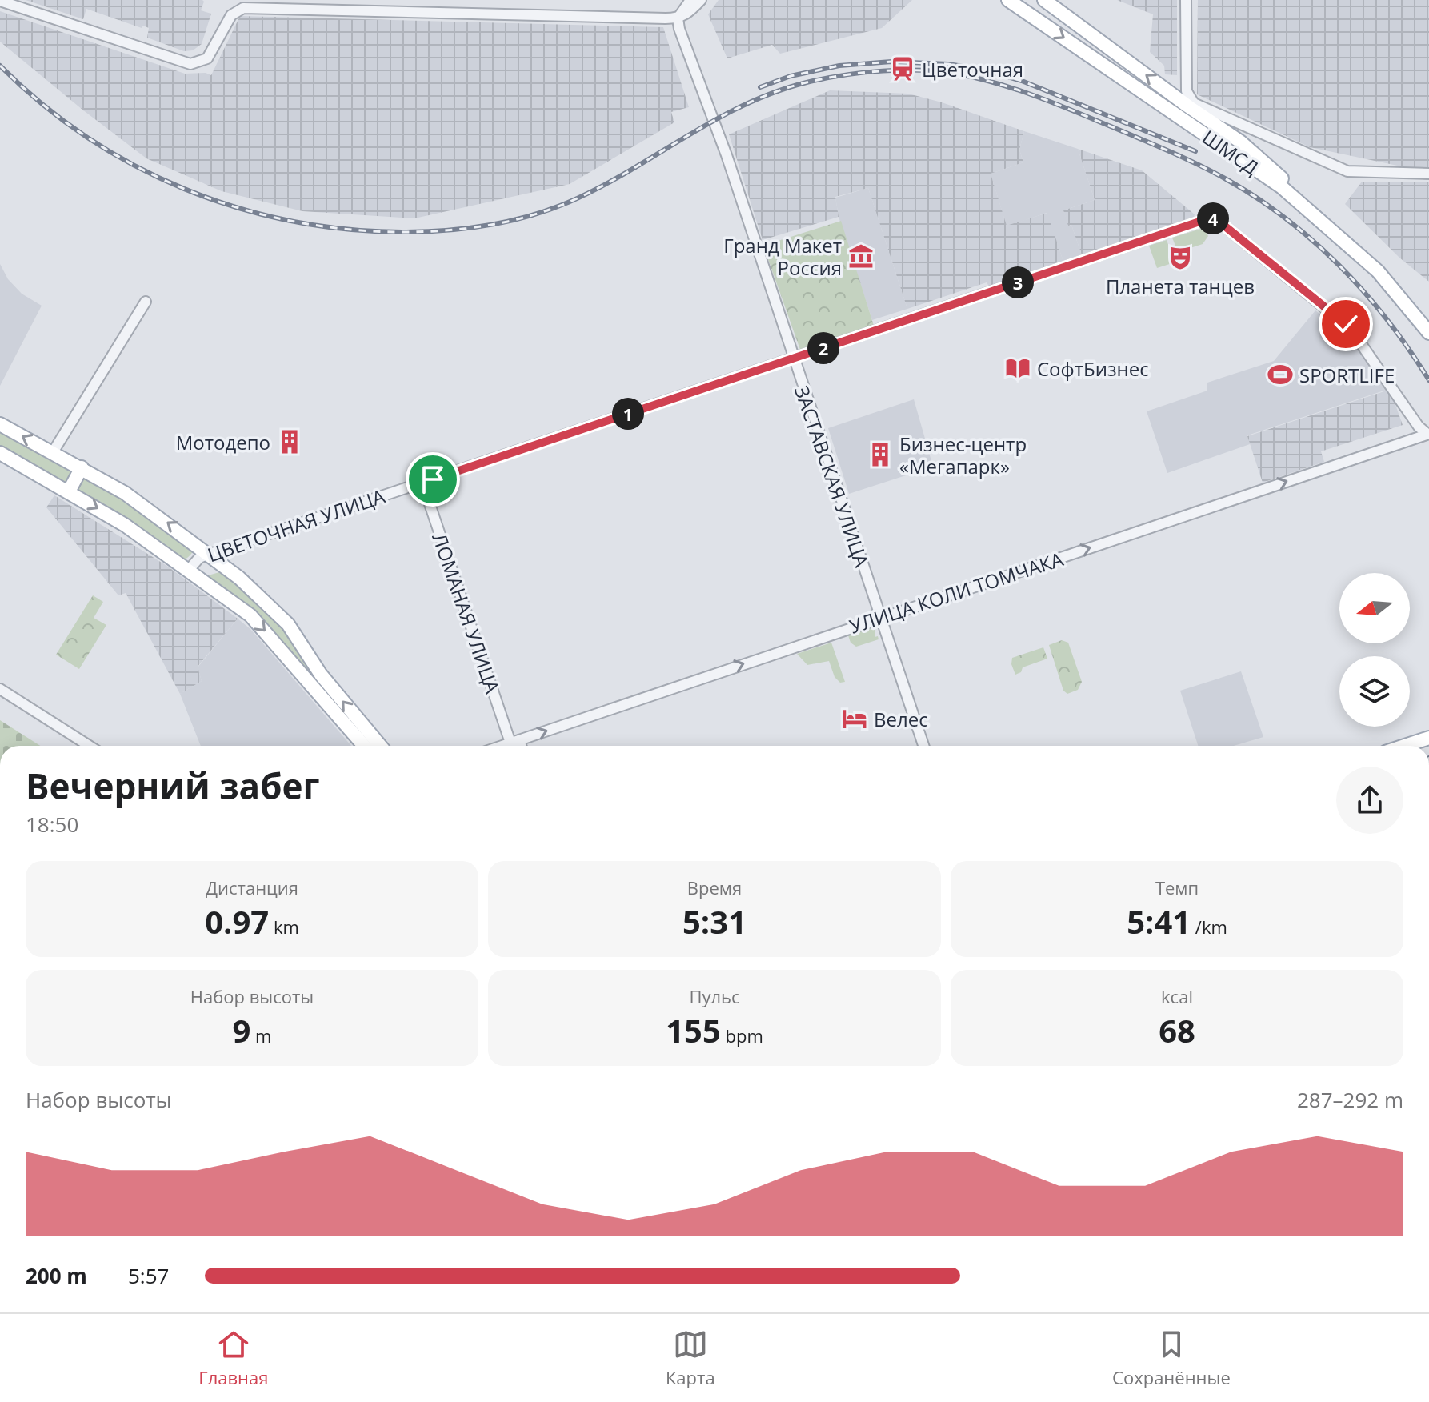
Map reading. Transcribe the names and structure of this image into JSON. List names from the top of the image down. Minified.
{"streets":{"main road":["ШМСД"],"street":["ЗАСТАВСКАЯ УЛИЦА","ЦВЕТОЧНАЯ УЛИЦА","УЛИЦА КОЛИ ТОМЧАКА","ЛОМАНАЯ УЛИЦА"]},"crossings":[["ЗАСТАВСКАЯ УЛИЦА","ЦВЕТОЧНАЯ УЛИЦА"],["ЗАСТАВСКАЯ УЛИЦА","УЛИЦА КОЛИ ТОМЧАКА"],["ЦВЕТОЧНАЯ УЛИЦА","УЛИЦА КОЛИ ТОМЧАКА"],["ЦВЕТОЧНАЯ УЛИЦА","ЛОМАНАЯ УЛИЦА"],["УЛИЦА КОЛИ ТОМЧАКА","ЛОМАНАЯ УЛИЦА"]],"one_way":["УЛИЦА КОЛИ ТОМЧАКА"],"places":{"station":["Цветочная"],"museum":["Гранд Макет Россия"],"theatre":["Планета танцев"],"library":["СофтБизнес"],"sports":["SPORTLIFE"],"building":["Мотодепо","Бизнес-центр «Мегапарк»"],"hotel":["Велес"]},"north":"left","page":{"pins":["4","3","2","1"],"heading":["Вечерний забег","18:50"],"stats":[["Дистанция","0.97 km"],["Время","5:31"],["Темп","5:41 /km"],["Набор высоты","9 m"],["Пульс","155 bpm"],["kcal","68"]],"chart":["Набор высоты","287–292 m"],"list":[{"name":"200 m","note":"5:57"}],"tabs":["Главная","Карта","Сохранённые"]}}
